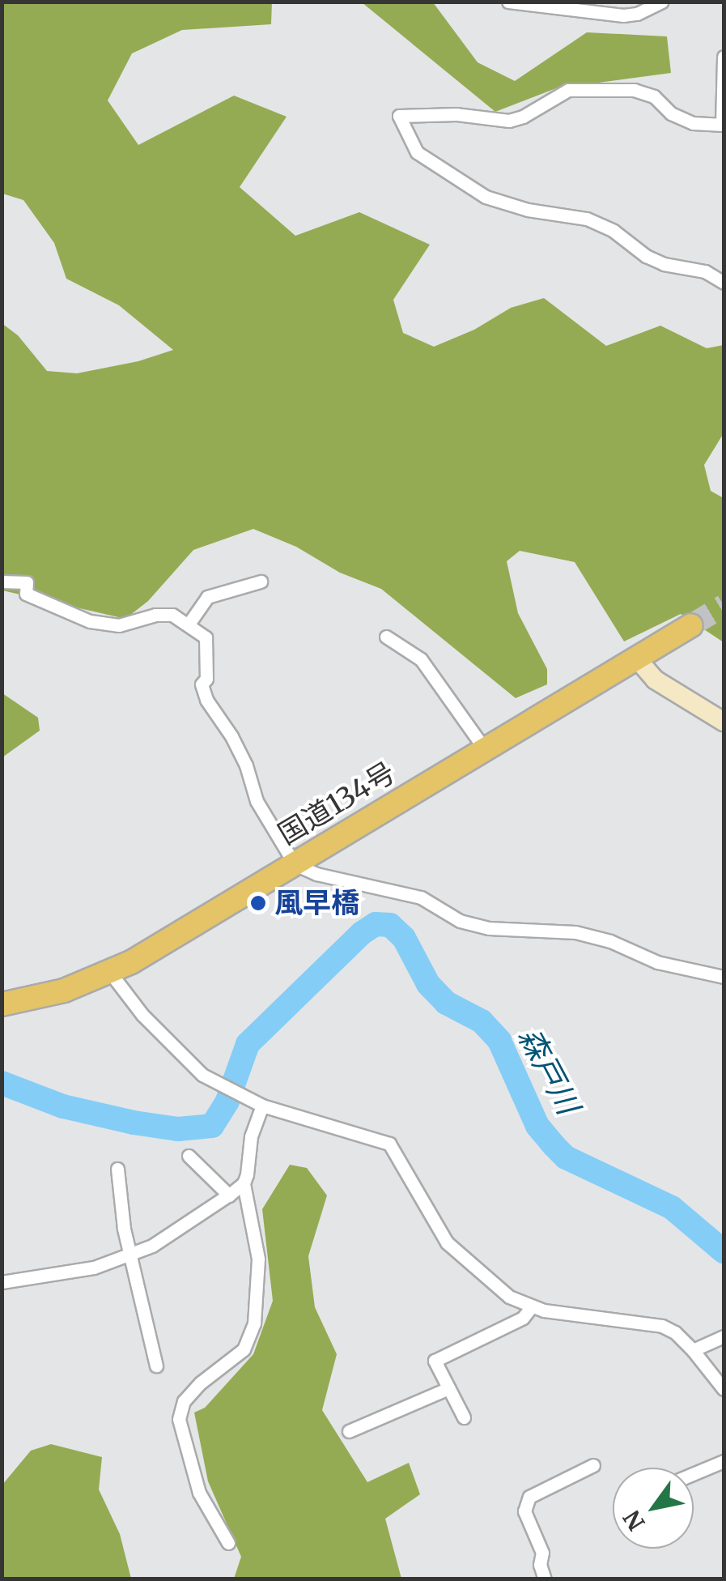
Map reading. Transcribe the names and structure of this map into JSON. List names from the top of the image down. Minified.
{"streets":{"highway":["国道134号"]},"water":["森戸川"],"places":["風早橋"],"north":"bottom left"}
